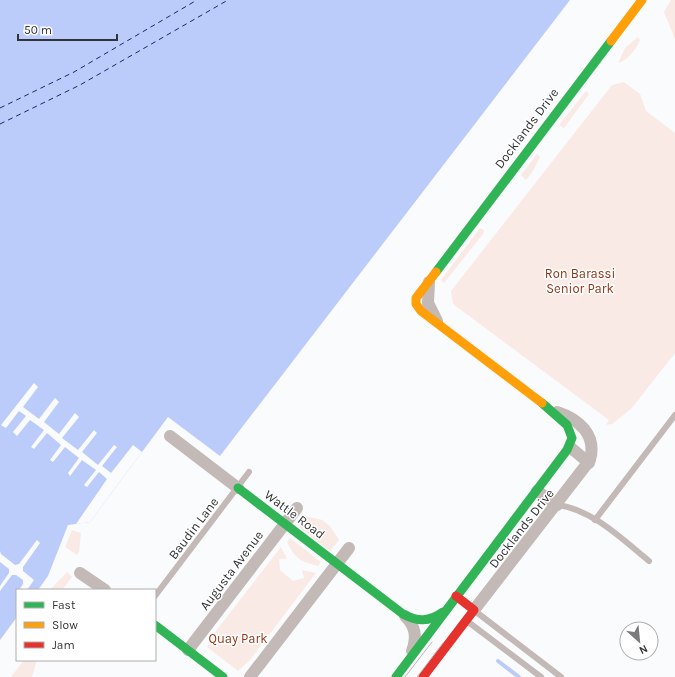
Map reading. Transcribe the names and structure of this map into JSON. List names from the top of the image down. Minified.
{"streets":{"street":["Docklands Drive","Wattle Road","Augusta Avenue"],"lane":["Baudin Lane"]},"crossings":[["Docklands Drive","Wattle Road"],["Wattle Road","Baudin Lane"],["Wattle Road","Augusta Avenue"]],"parks":["Ron Barassi Senior Park","Quay Park"],"legend":["Fast","Slow","Jam"],"scale_bar":"50 m","north":"bottom right"}
